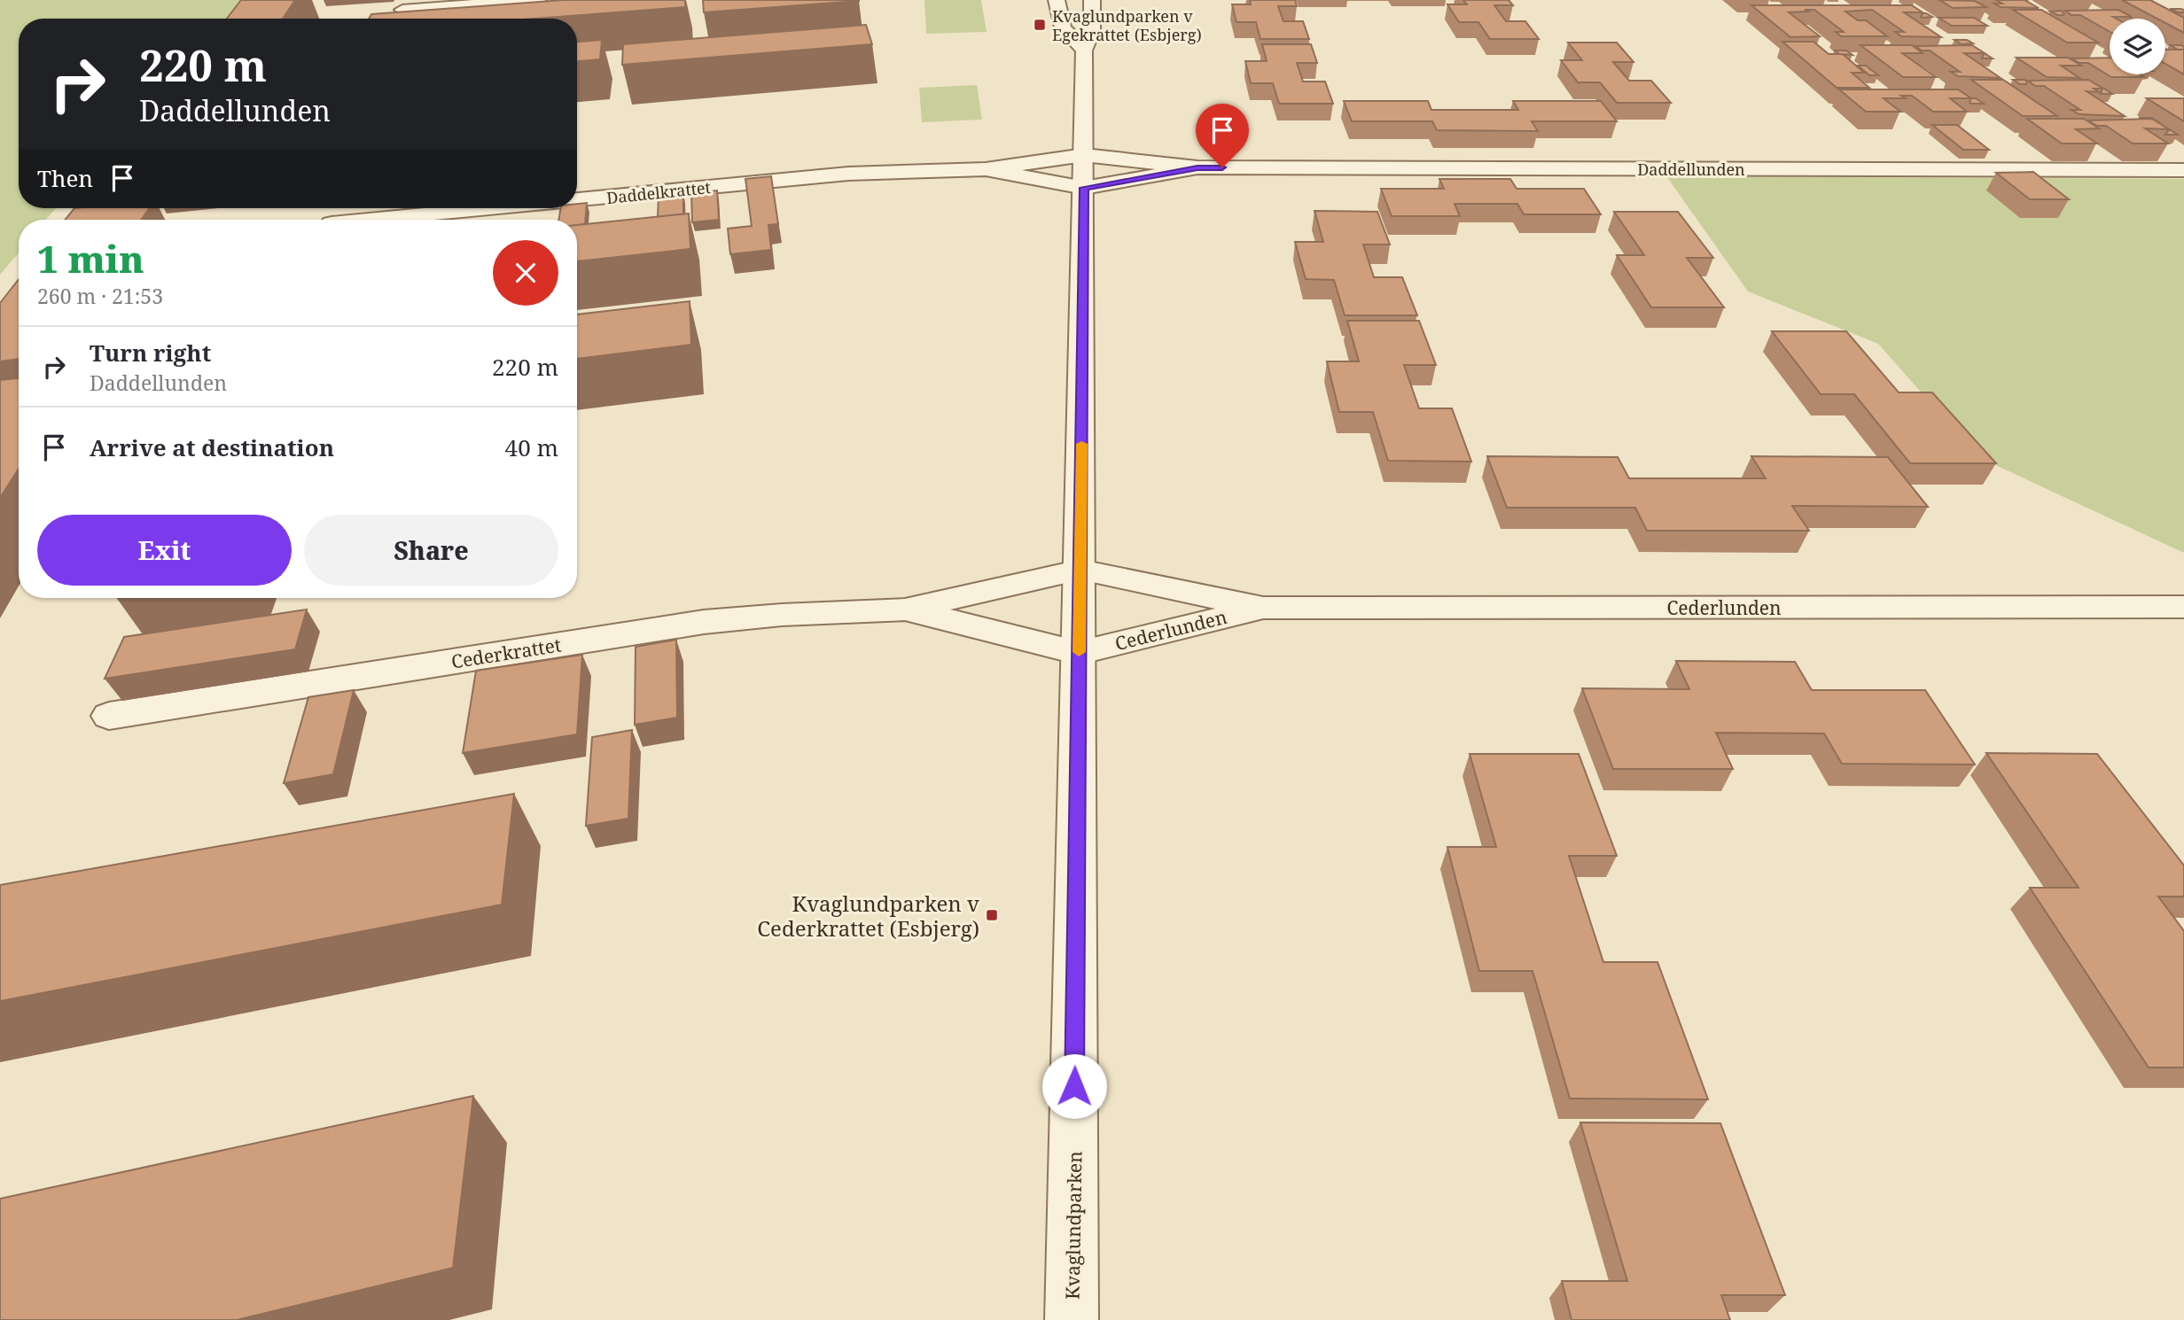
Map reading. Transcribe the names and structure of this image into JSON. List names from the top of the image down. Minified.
{"streets":{"street":["Daddellunden","Daddelkrattet","Cederlunden","Cederkrattet","Kvaglundparken"]},"crossings":[["Daddellunden","Daddelkrattet"],["Daddellunden","Kvaglundparken"],["Daddelkrattet","Kvaglundparken"],["Cederlunden","Cederkrattet"],["Cederlunden","Kvaglundparken"],["Cederkrattet","Kvaglundparken"]],"places":{"transit":["Kvaglundparken v Egekrattet (Esbjerg)","Kvaglundparken v Cederkrattet (Esbjerg)"]},"page":{"turn":["220 m","Daddellunden"],"then":"Then","heading":["1 min","260 m · 21:53"],"list":[{"name":"Turn right","note":"Daddellunden","value":"220 m"},{"name":"Arrive at destination","value":"40 m"}],"buttons":["Exit","Share"]}}
